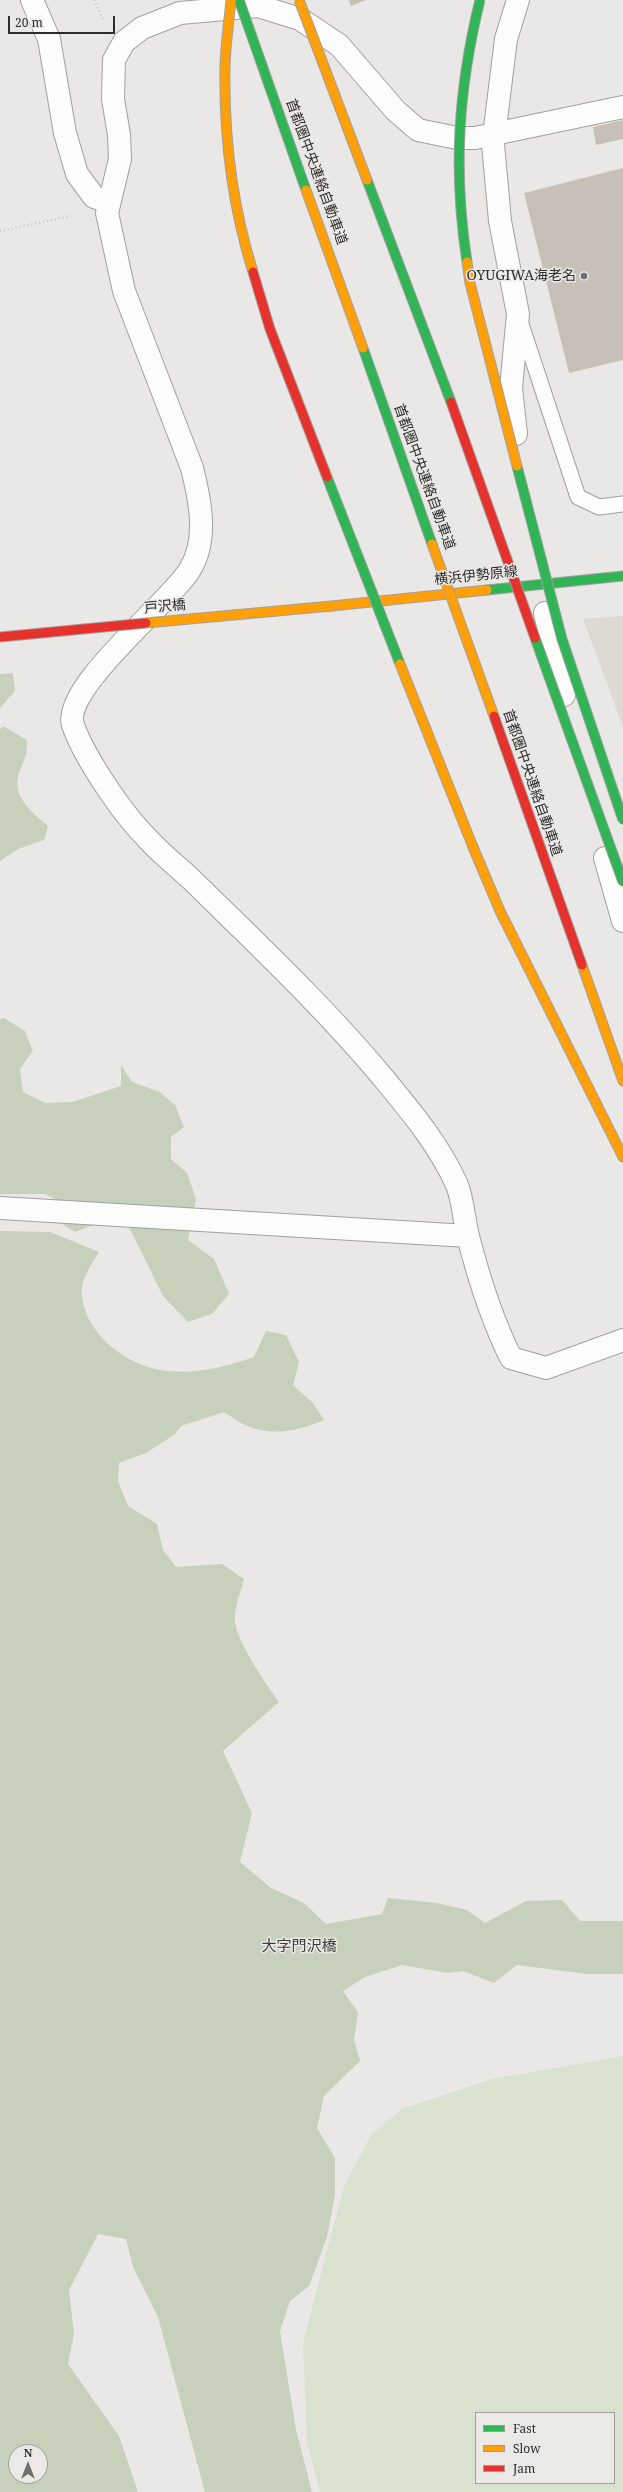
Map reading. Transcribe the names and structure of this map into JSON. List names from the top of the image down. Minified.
{"streets":{"main road":["首都圏中央連絡自動車道","横浜伊勢原線","戸沢橋"]},"crossings":[["横浜伊勢原線","戸沢橋"]],"districts":["大字門沢橋"],"places":["OYUGIWA海老名"],"legend":["Fast","Slow","Jam"],"scale_bar":"20 m","north":"top"}
